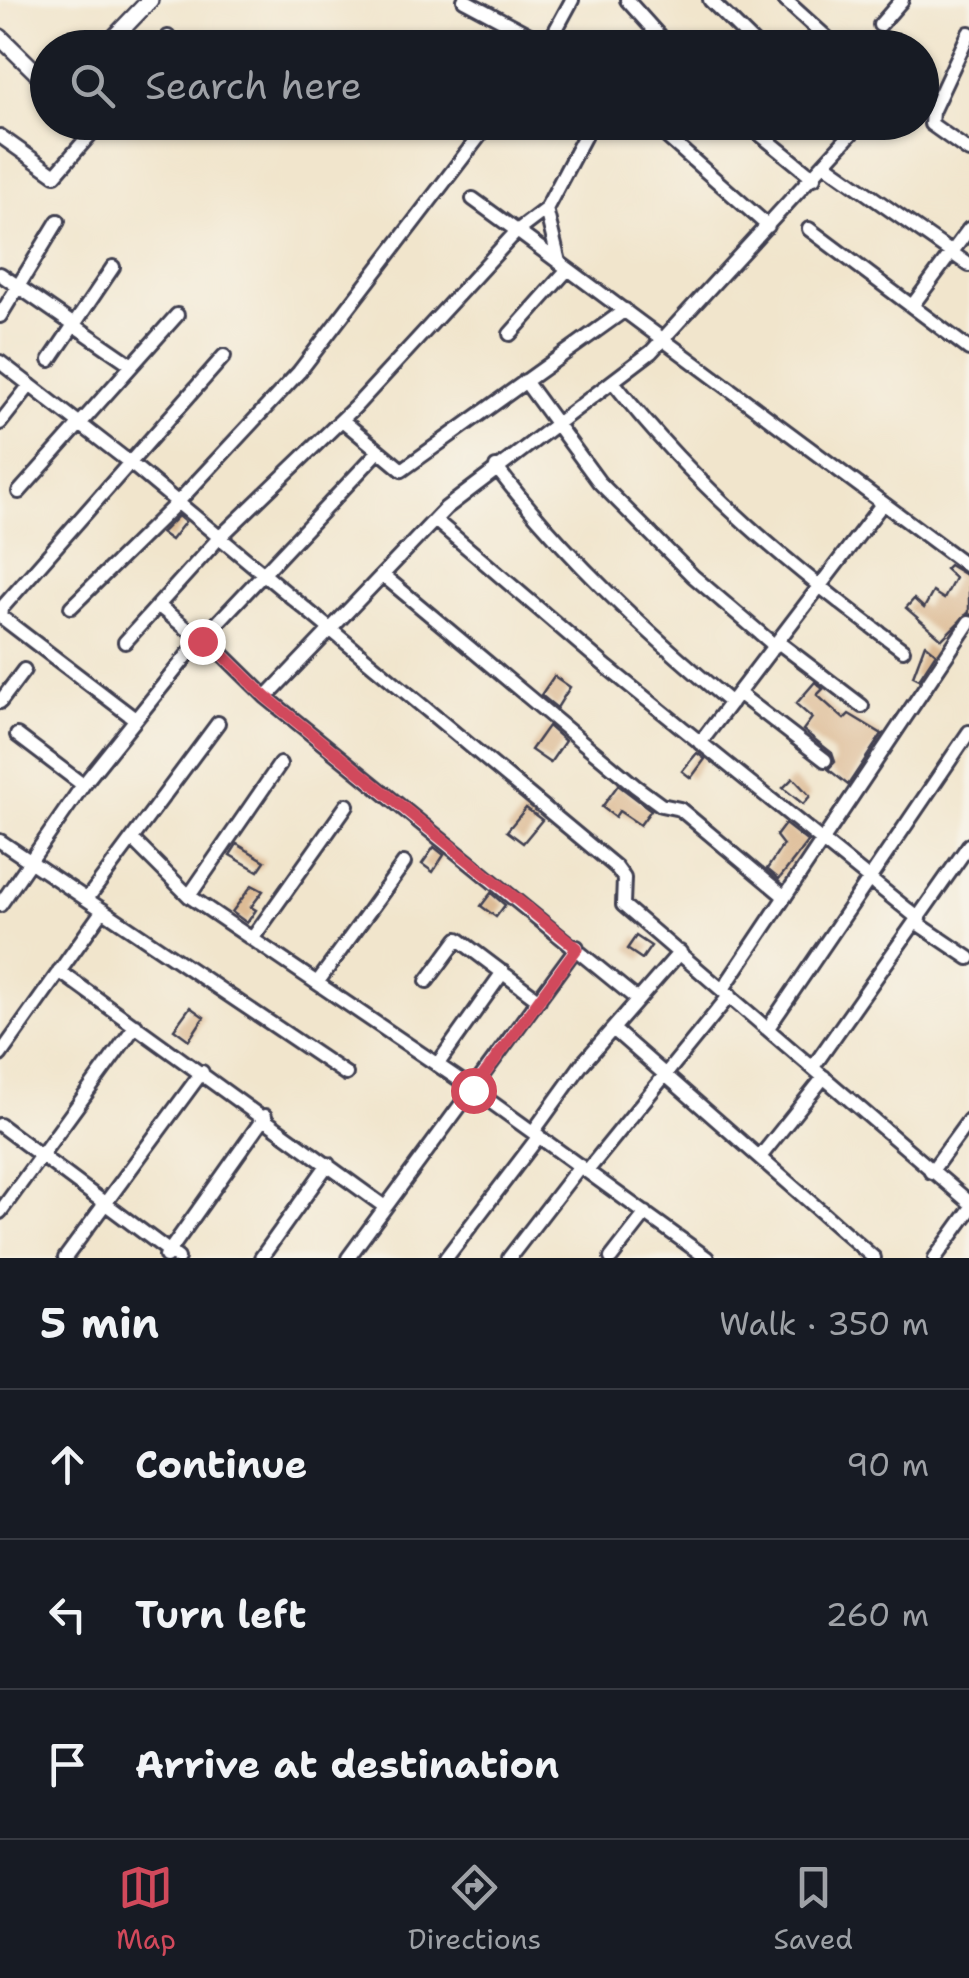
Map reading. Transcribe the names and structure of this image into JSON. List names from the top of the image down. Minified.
{"page":{"search":"Search here","heading":["5 min","Walk · 350 m"],"list":[["Continue","90 m"],["Turn left","260 m"],"Arrive at destination"],"nav":["Map","Directions","Saved"]}}
